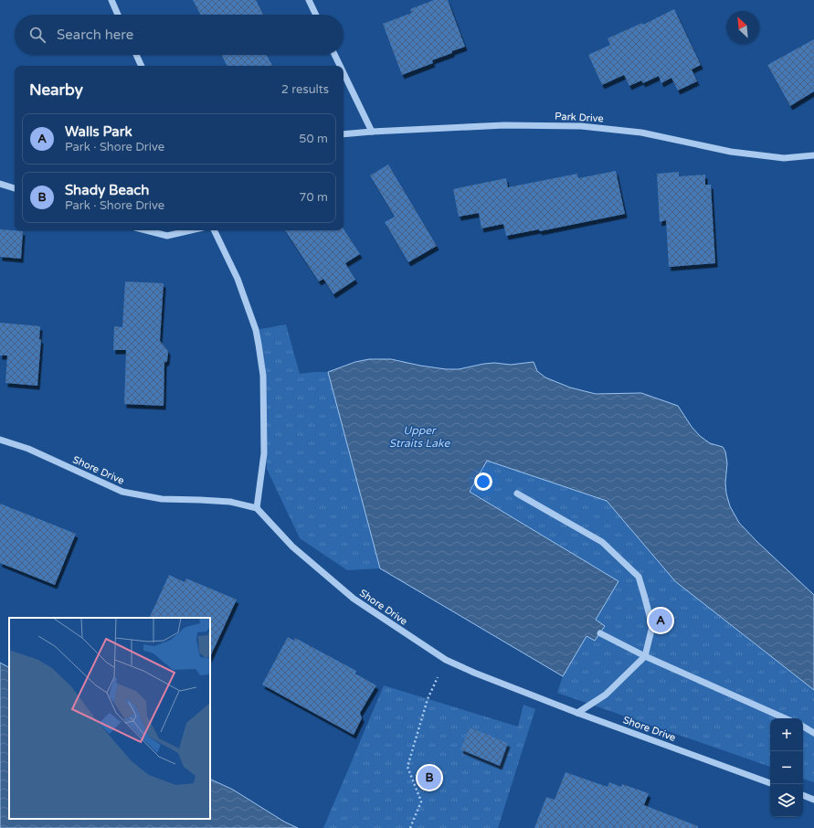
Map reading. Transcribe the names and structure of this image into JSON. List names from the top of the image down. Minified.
{"streets":{"street":["Park Drive","Shore Drive"]},"water":["Upper Straits Lake"],"north":"top left","page":{"search":"Search here","heading":["Nearby","2 results"],"list":[{"mark":"A","name":"Walls Park","note":"Park · Shore Drive","value":"50 m"},{"mark":"B","name":"Shady Beach","note":"Park · Shore Drive","value":"70 m"}],"pins":["A","B"],"map_buttons":["+","−"]}}
